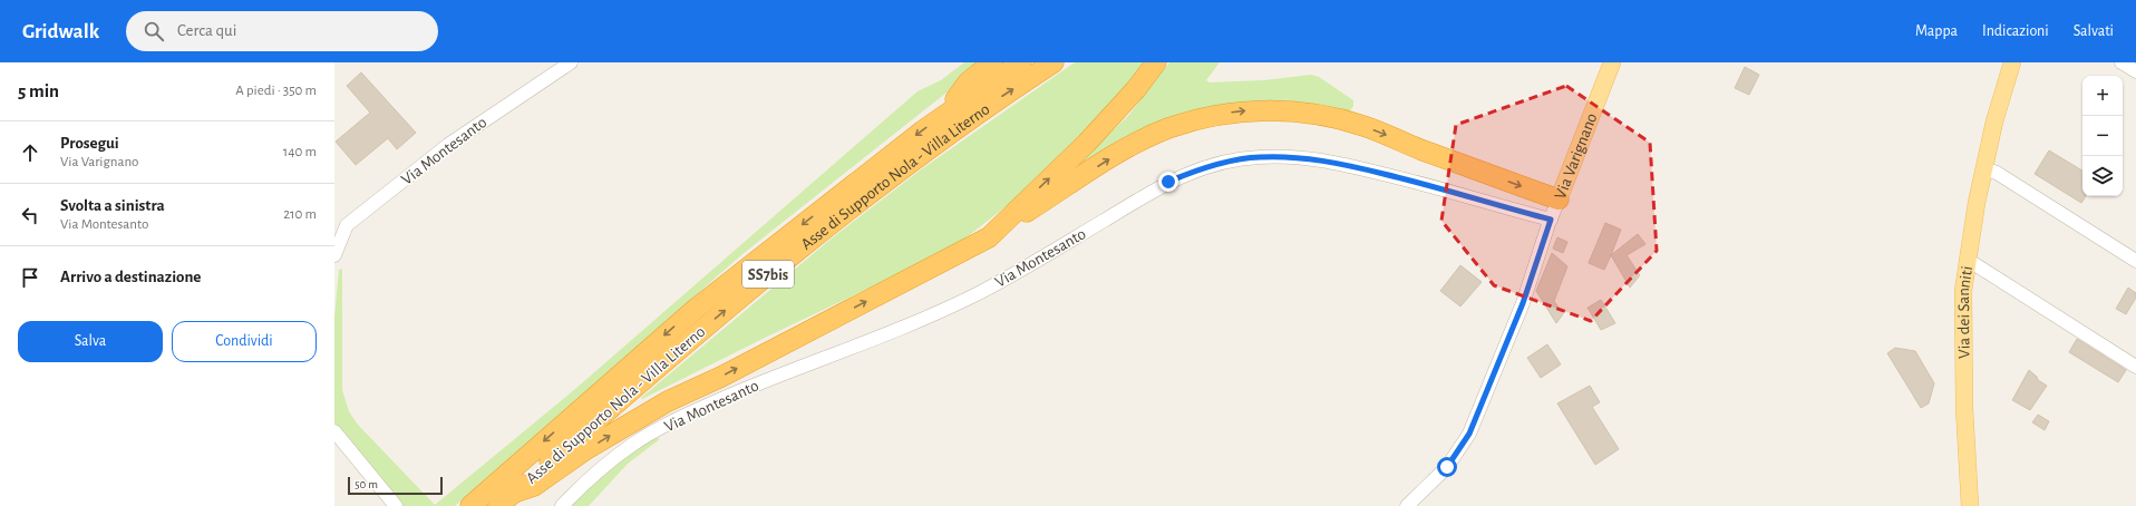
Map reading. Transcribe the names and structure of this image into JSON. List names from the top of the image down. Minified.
{"streets":{"highway":["Asse di Supporto Nola - Villa Literno","SS7bis"],"main road":["Via Varignano","Via dei Sanniti"],"street":["Via Montesanto"]},"crossings":[["Via Montesanto","Via Varignano"]],"scale_bar":"50 m","page":{"header":"Gridwalk","search":"Cerca qui","nav":["Mappa","Indicazioni","Salvati"],"heading":["5 min","A piedi · 350 m"],"map_buttons":["+","−"],"list":[["Prosegui","Via Varignano","140 m"],["Svolta a sinistra","Via Montesanto","210 m"],"Arrivo a destinazione"],"buttons":["Salva","Condividi"],"scale":"50 m"}}
